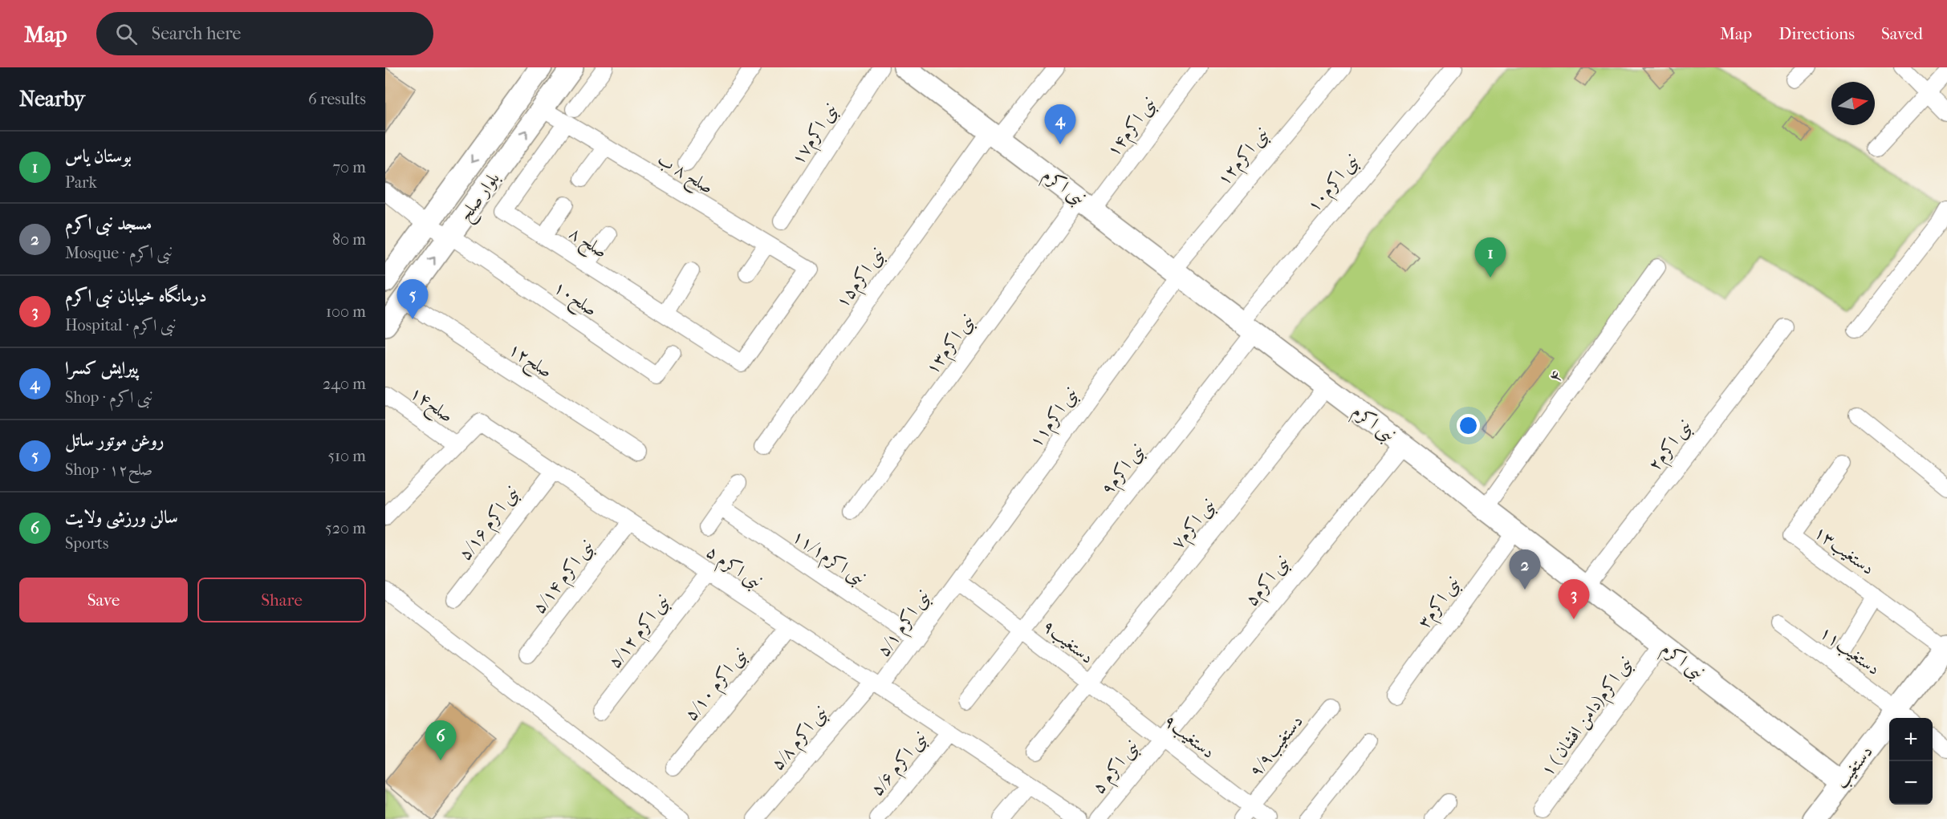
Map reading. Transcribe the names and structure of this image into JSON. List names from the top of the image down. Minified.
{"streets":{"street":["نبی اکرم۱۴","نبی اکرم۱۷","نبی اکرم۱۲","صلح ۸ ب","نبی اکرم۱۰","نبی اکرم","بلوار صلح","۸ صلح","نبی اکرم۱۵","صلح۱۰","نبی اکرم۱۳","صلح۱۲","۴","صلح۱۴","نبی اکرم۱۱","نبی اکرم۲","نبی اکرم۹","نبی اکرم ۵/۱۶","نبی اکرم۷","دستغیب۱۳","نبی اکرم۱۱/۱","نبی اکرم ۵","نبی اکرم ۵/۱۴","نبی اکرم۵","نبی اکرم۳","نبی اکرم ۵/۱","نبی اکرم ۵/۱۲","۹دستغیب","دستغیب۱۱","نبی اکرم ۵/۱۰","۱ نبی اکرم(دامن افشان )","دستغیب۹","نبی اکرم ۵/۸","دستغیب۹/۹","نبی اکرم ۵/۶","دستغیب"]},"crossings":[["نبی اکرم۱۴","نبی اکرم"],["نبی اکرم۱۴","نبی اکرم۱۳"],["نبی اکرم۱۲","نبی اکرم"],["نبی اکرم۱۲","نبی اکرم۱۱"],["صلح ۸ ب","بلوار صلح"],["صلح ۸ ب","۸ صلح"],["نبی اکرم۱۰","نبی اکرم"],["نبی اکرم۱۰","نبی اکرم۹"],["نبی اکرم","نبی اکرم۱۵"],["نبی اکرم","نبی اکرم۱۳"],["نبی اکرم","۴"],["نبی اکرم","نبی اکرم۱۱"],["نبی اکرم","نبی اکرم۲"],["نبی اکرم","نبی اکرم۹"],["نبی اکرم","نبی اکرم۷"],["نبی اکرم","نبی اکرم۵"],["نبی اکرم","نبی اکرم۳"],["نبی اکرم","۱ نبی اکرم(دامن افشان )"],["نبی اکرم","دستغیب"],["بلوار صلح","صلح۱۰"],["بلوار صلح","صلح۱۲"],["صلح۱۴","نبی اکرم ۵"],["نبی اکرم۱۱","نبی اکرم ۵/۱"],["نبی اکرم۹","۹دستغیب"],["نبی اکرم ۵/۱۶","نبی اکرم ۵"],["نبی اکرم۷","۹دستغیب"],["نبی اکرم۷","دستغیب۹"],["دستغیب۱۳","دستغیب"],["نبی اکرم۱۱/۱","نبی اکرم ۵/۱"],["نبی اکرم ۵","نبی اکرم ۵/۱۴"],["نبی اکرم ۵","نبی اکرم۵"],["نبی اکرم ۵","نبی اکرم ۵/۱"],["نبی اکرم ۵","نبی اکرم ۵/۱۲"],["نبی اکرم ۵","نبی اکرم ۵/۱۰"],["نبی اکرم ۵","دستغیب۹"],["نبی اکرم ۵","نبی اکرم ۵/۸"],["نبی اکرم ۵","نبی اکرم ۵/۶"],["نبی اکرم۵","دستغیب۹"],["نبی اکرم ۵/۱","نبی اکرم ۵/۸"],["۹دستغیب","دستغیب۹"],["دستغیب۱۱","دستغیب"],["دستغیب۹","دستغیب۹/۹"]],"north":"right","page":{"header":"Map","search":"Search here","nav":["Map","Directions","Saved"],"heading":["Nearby","6 results"],"pins":["4","1","5","2","3","6"],"list":[{"mark":"1","name":"بوستان یاس","note":"Park","value":"70 m"},{"mark":"2","name":"مسجد نبی اکرم","note":"Mosque · نبی اکرم","value":"80 m"},{"mark":"3","name":"درمانگاه خیابان نبی اکرم","note":"Hospital · نبی اکرم","value":"100 m"},{"mark":"4","name":"پیرایش کسرا","note":"Shop · نبی اکرم","value":"240 m"},{"mark":"5","name":"روغن موتور ساتل","note":"Shop · صلح۱۲","value":"510 m"},{"mark":"6","name":"سالن ورزشی ولایت","note":"Sports","value":"520 m"}],"buttons":["Save","Share"],"map_buttons":["+","−"]}}
